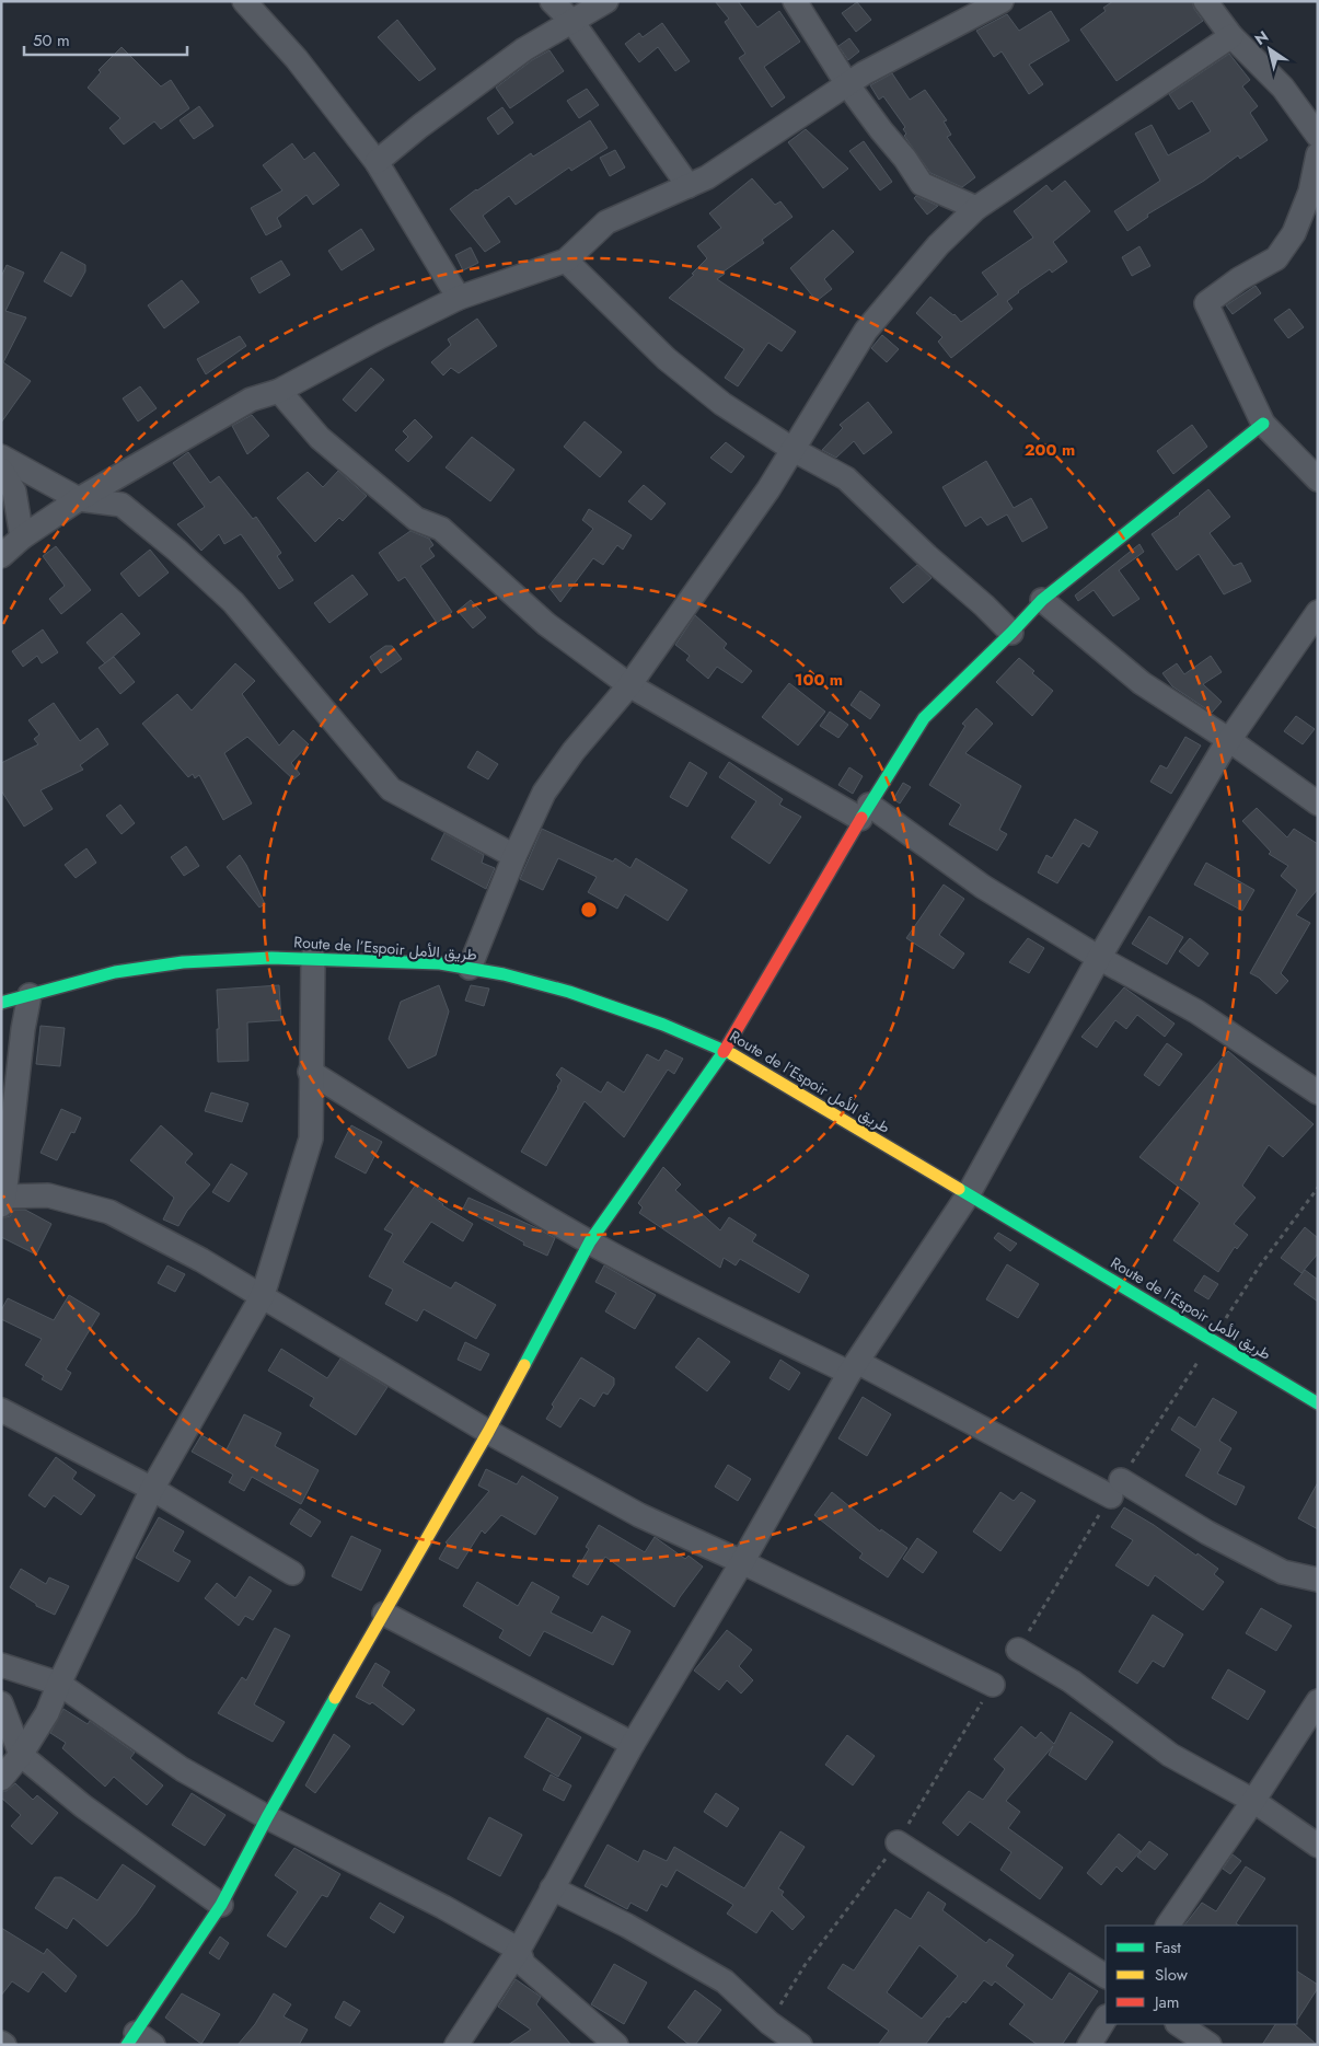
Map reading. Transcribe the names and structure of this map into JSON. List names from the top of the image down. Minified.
{"streets":{"main road":["Route de l’Espoir طريق الأمل"]},"legend":["Fast","Slow","Jam"],"scale_bar":"50 m","north":"top left","rings":["200 m","100 m"]}
